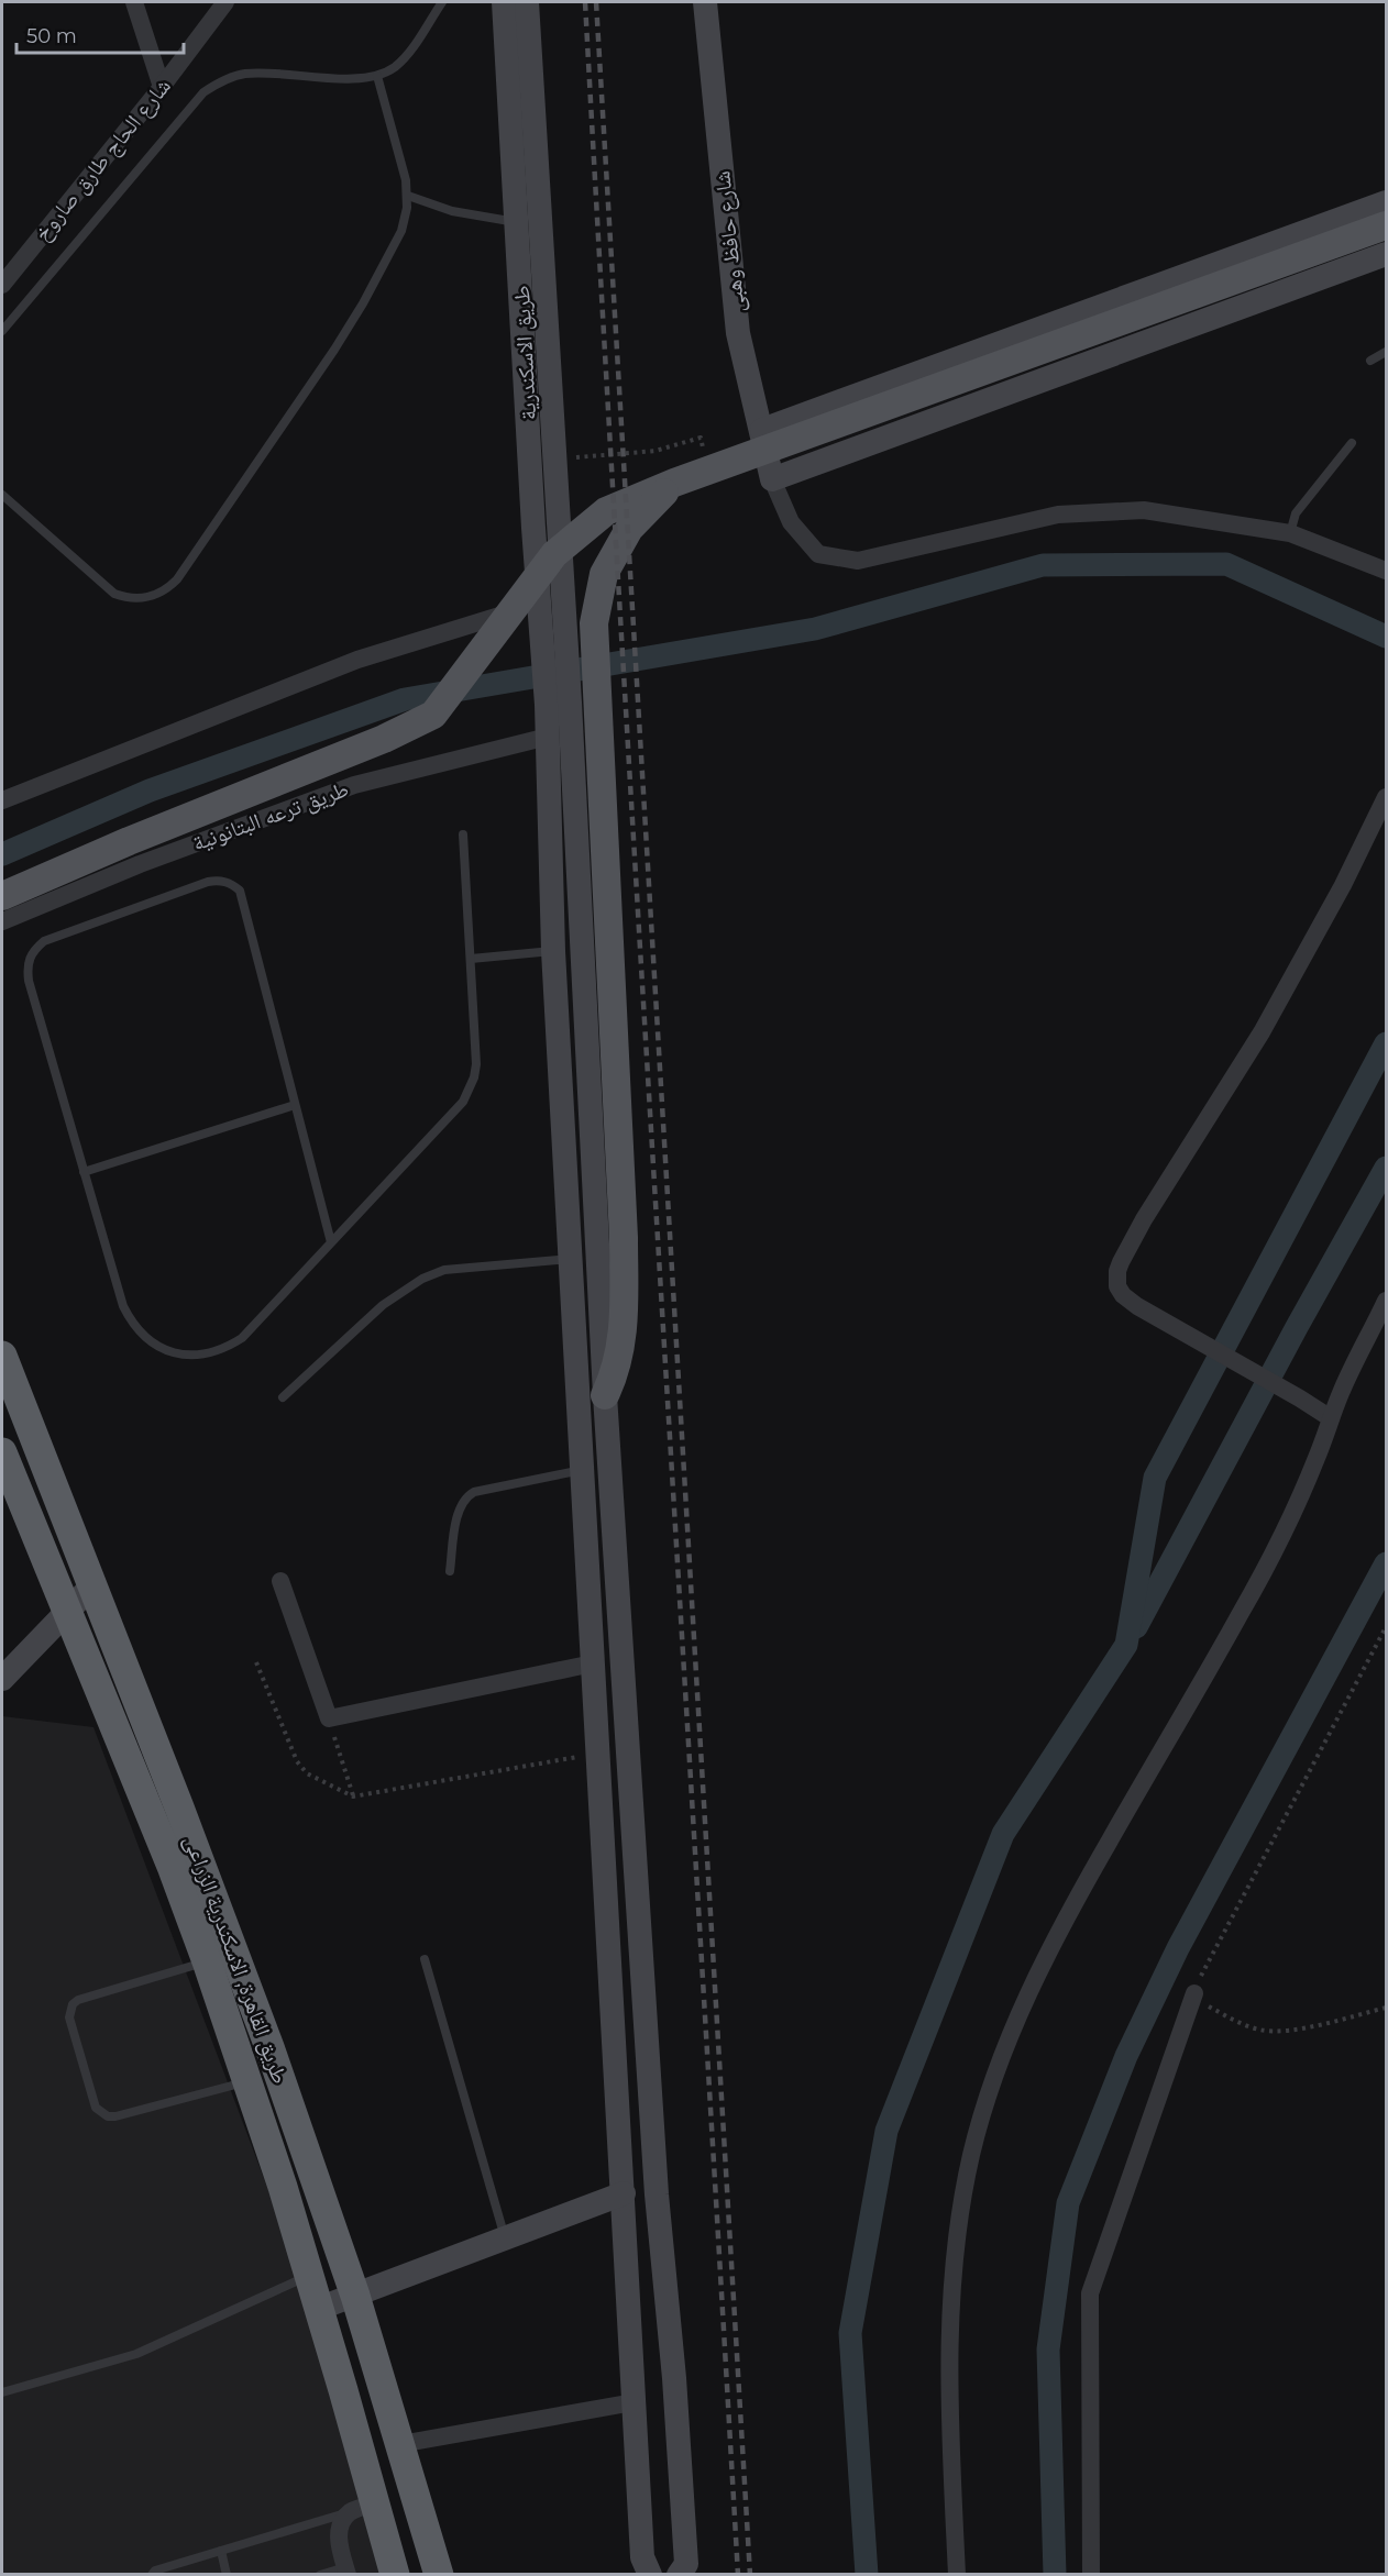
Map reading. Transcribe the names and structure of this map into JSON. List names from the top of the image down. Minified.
{"streets":{"highway":["طريق القاهرة, الاسكندرية الزراعى"],"main road":["شارع حافظ وهبى","طريق الاسكندرية"],"street":["شارع الحاج طارق صاروخ","طريق ترعه البتانونية"]},"scale_bar":"50 m"}
